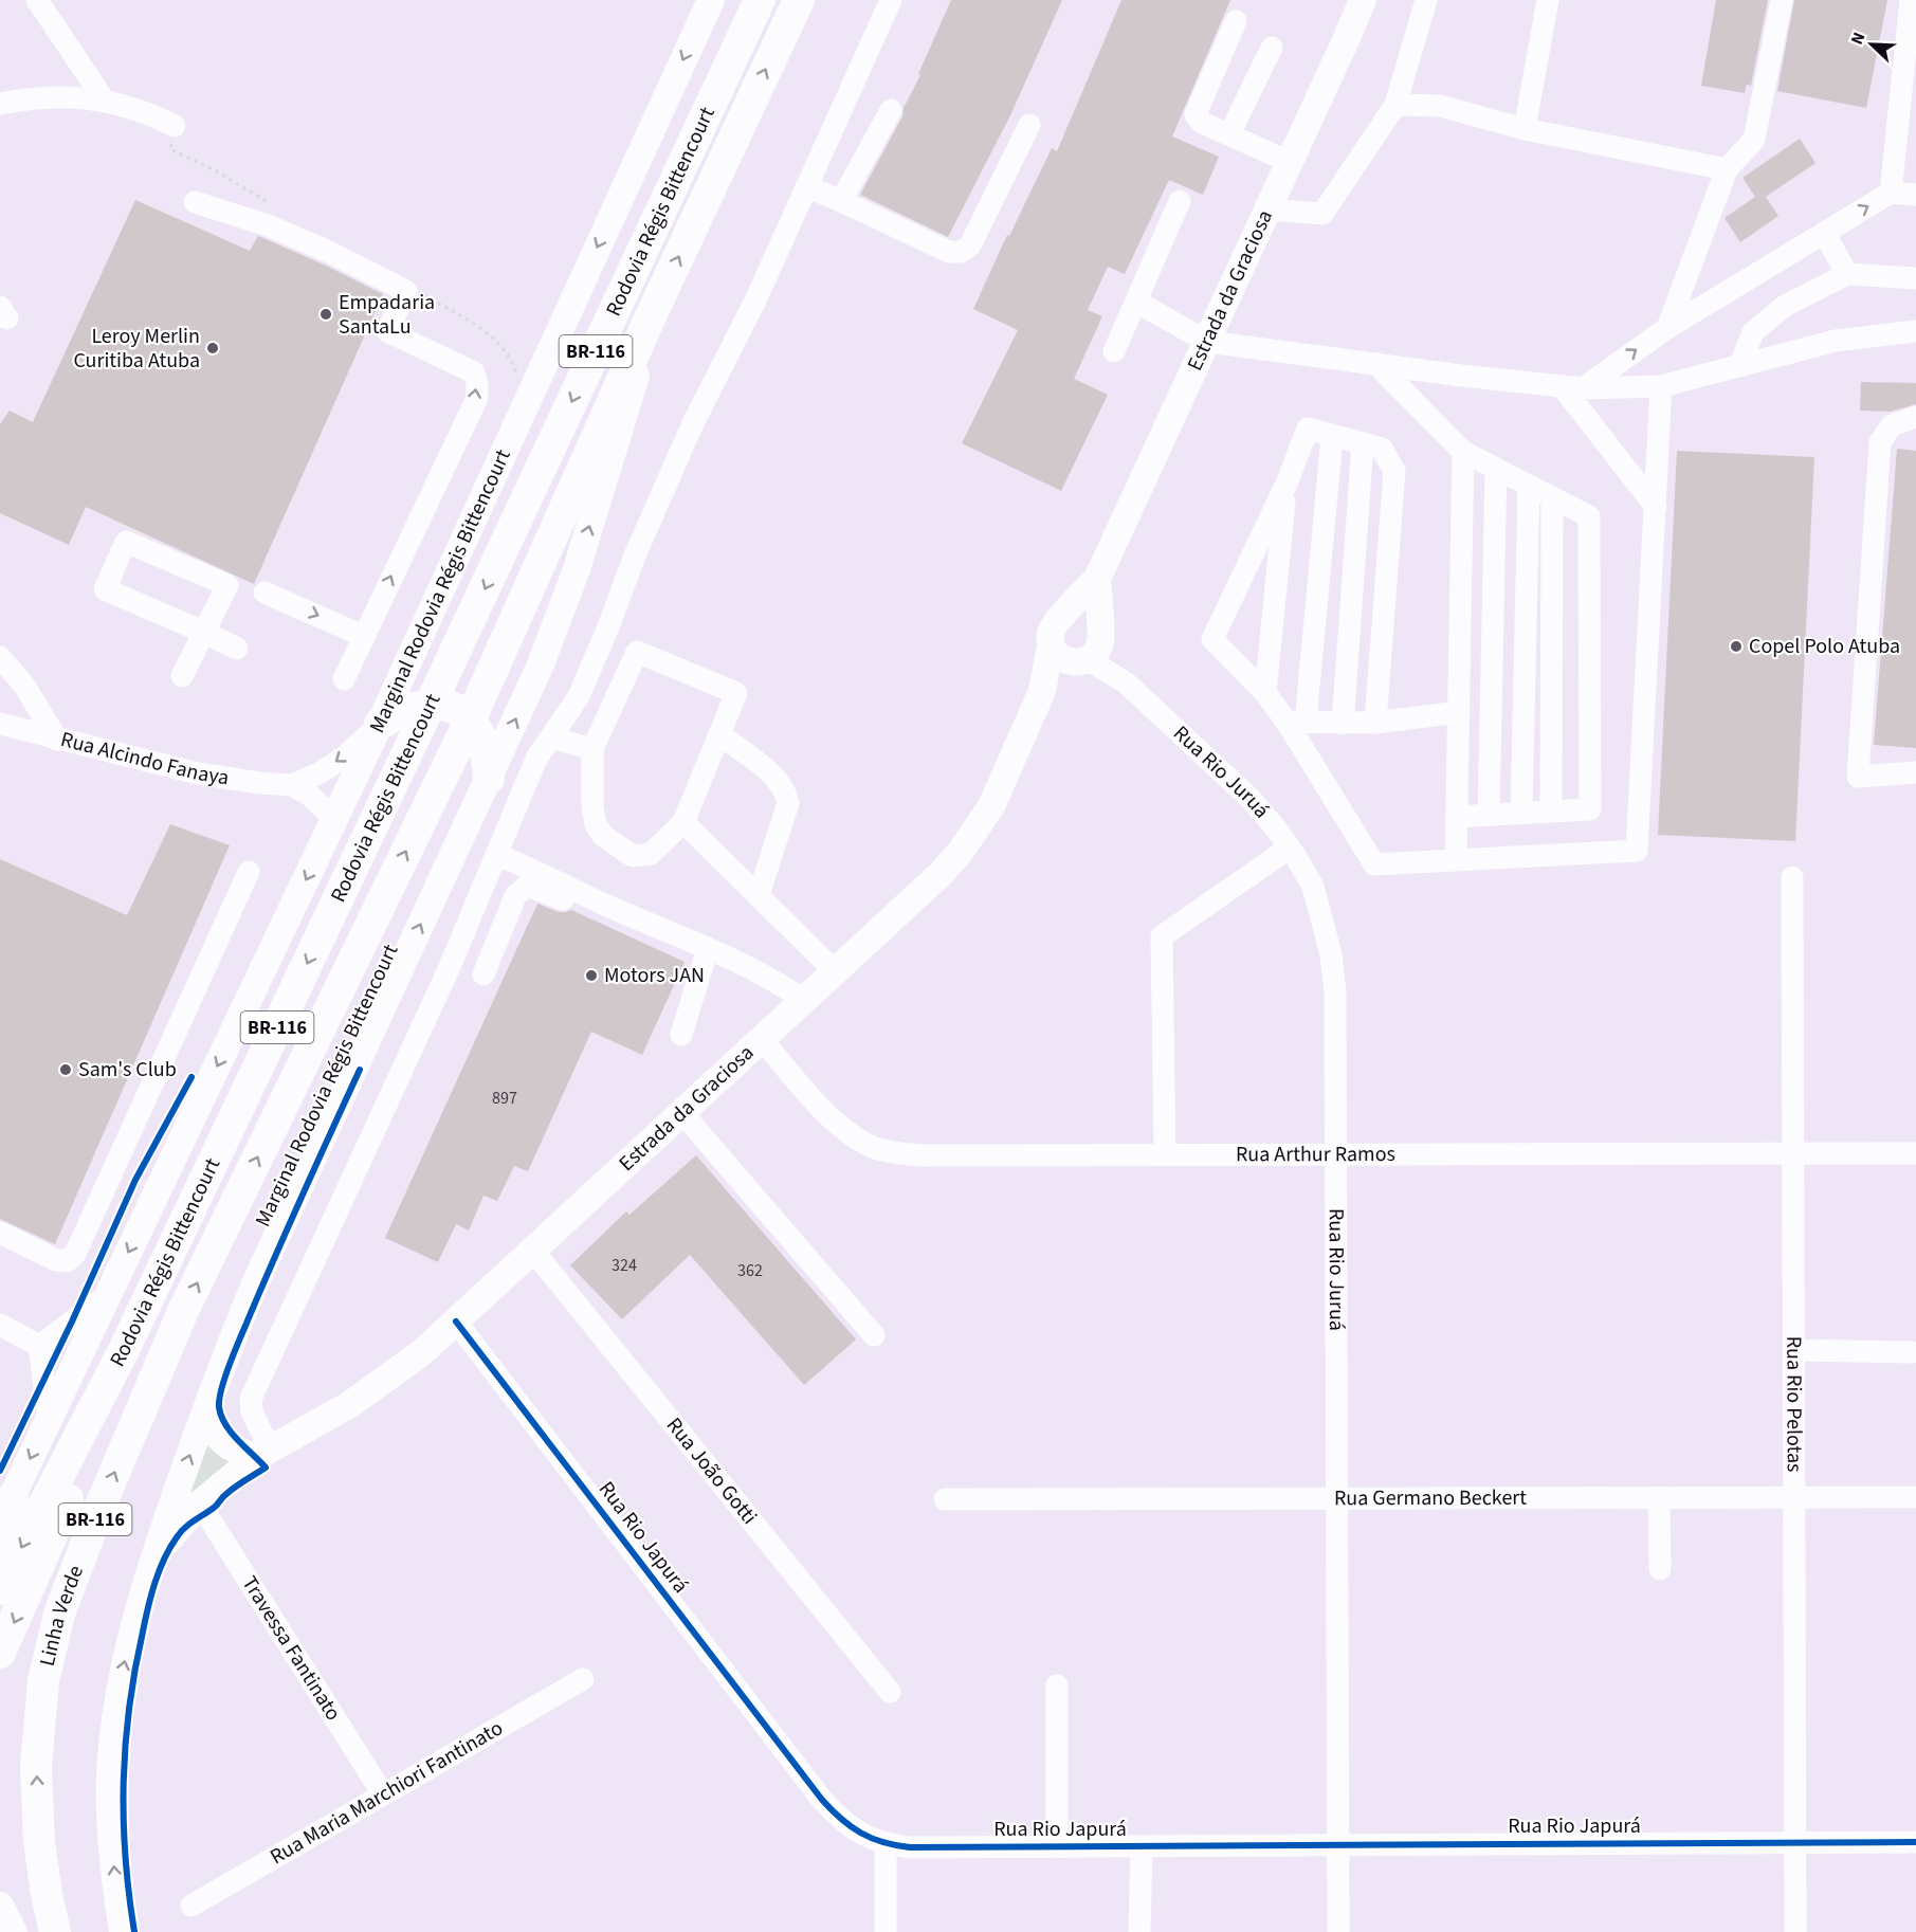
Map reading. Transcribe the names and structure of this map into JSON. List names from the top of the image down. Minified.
{"streets":{"highway":["Rodovia Régis Bittencourt","BR-116","Linha Verde"],"main road":["Estrada da Graciosa","Marginal Rodovia Régis Bittencourt"],"street":["Rua Alcindo Fanaya","Rua Rio Juruá","Rua Arthur Ramos","Rua Rio Pelotas","Rua João Gotti","Rua Germano Beckert","Rua Rio Japurá","Travessa Fantinato","Rua Maria Marchiori Fantinato"]},"crossings":[["Rodovia Régis Bittencourt","BR-116"],["Rodovia Régis Bittencourt","Marginal Rodovia Régis Bittencourt"],["Rodovia Régis Bittencourt","Linha Verde"],["Estrada da Graciosa","Marginal Rodovia Régis Bittencourt"],["Estrada da Graciosa","Rua Rio Juruá"],["Estrada da Graciosa","Rua Arthur Ramos"],["Estrada da Graciosa","Rua João Gotti"],["Estrada da Graciosa","Rua Rio Japurá"],["Estrada da Graciosa","Travessa Fantinato"],["Marginal Rodovia Régis Bittencourt","Rua Alcindo Fanaya"],["Rua Rio Juruá","Rua Arthur Ramos"],["Rua Rio Juruá","Rua Germano Beckert"],["Rua Rio Juruá","Rua Rio Japurá"],["Rua Arthur Ramos","Rua Rio Pelotas"],["Rua Rio Pelotas","Rua Germano Beckert"],["Rua Rio Pelotas","Rua Rio Japurá"],["Travessa Fantinato","Rua Maria Marchiori Fantinato"]],"places":["Empadaria SantaLu","Leroy Merlin Curitiba Atuba","Copel Polo Atuba","Motors JAN","Sam's Club"],"house_numbers":["897","324","362"],"north":"top left"}
